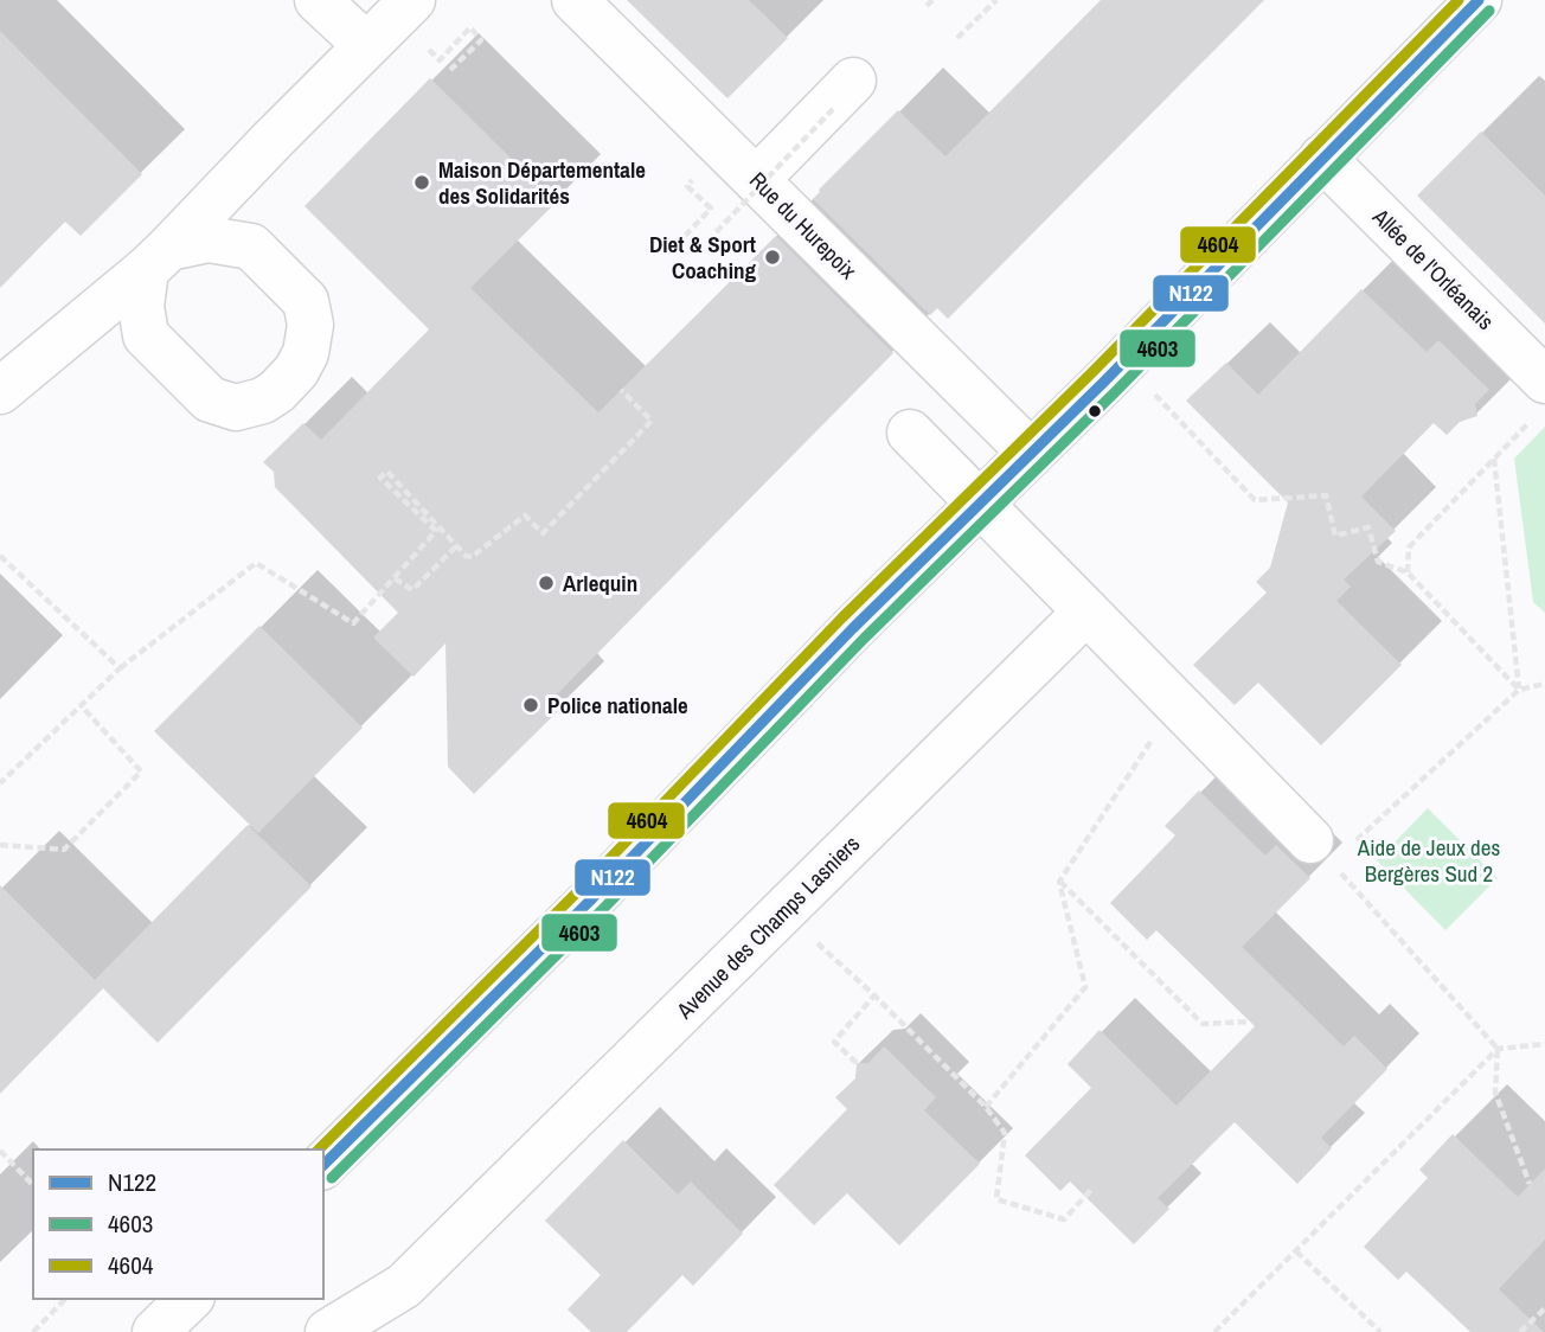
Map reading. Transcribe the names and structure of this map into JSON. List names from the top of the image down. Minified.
{"streets":{"street":["Rue du Hurepoix","Allée de l'Orléanais","Avenue des Champs Lasniers"]},"parks":["Aide de Jeux des Bergères Sud 2"],"places":["Maison Départementale des Solidarités","Diet & Sport Coaching","Arlequin","Police nationale"],"lines":["transit line N122","transit line 4604","transit line 4603"],"legend":["N122","4603","4604"]}
